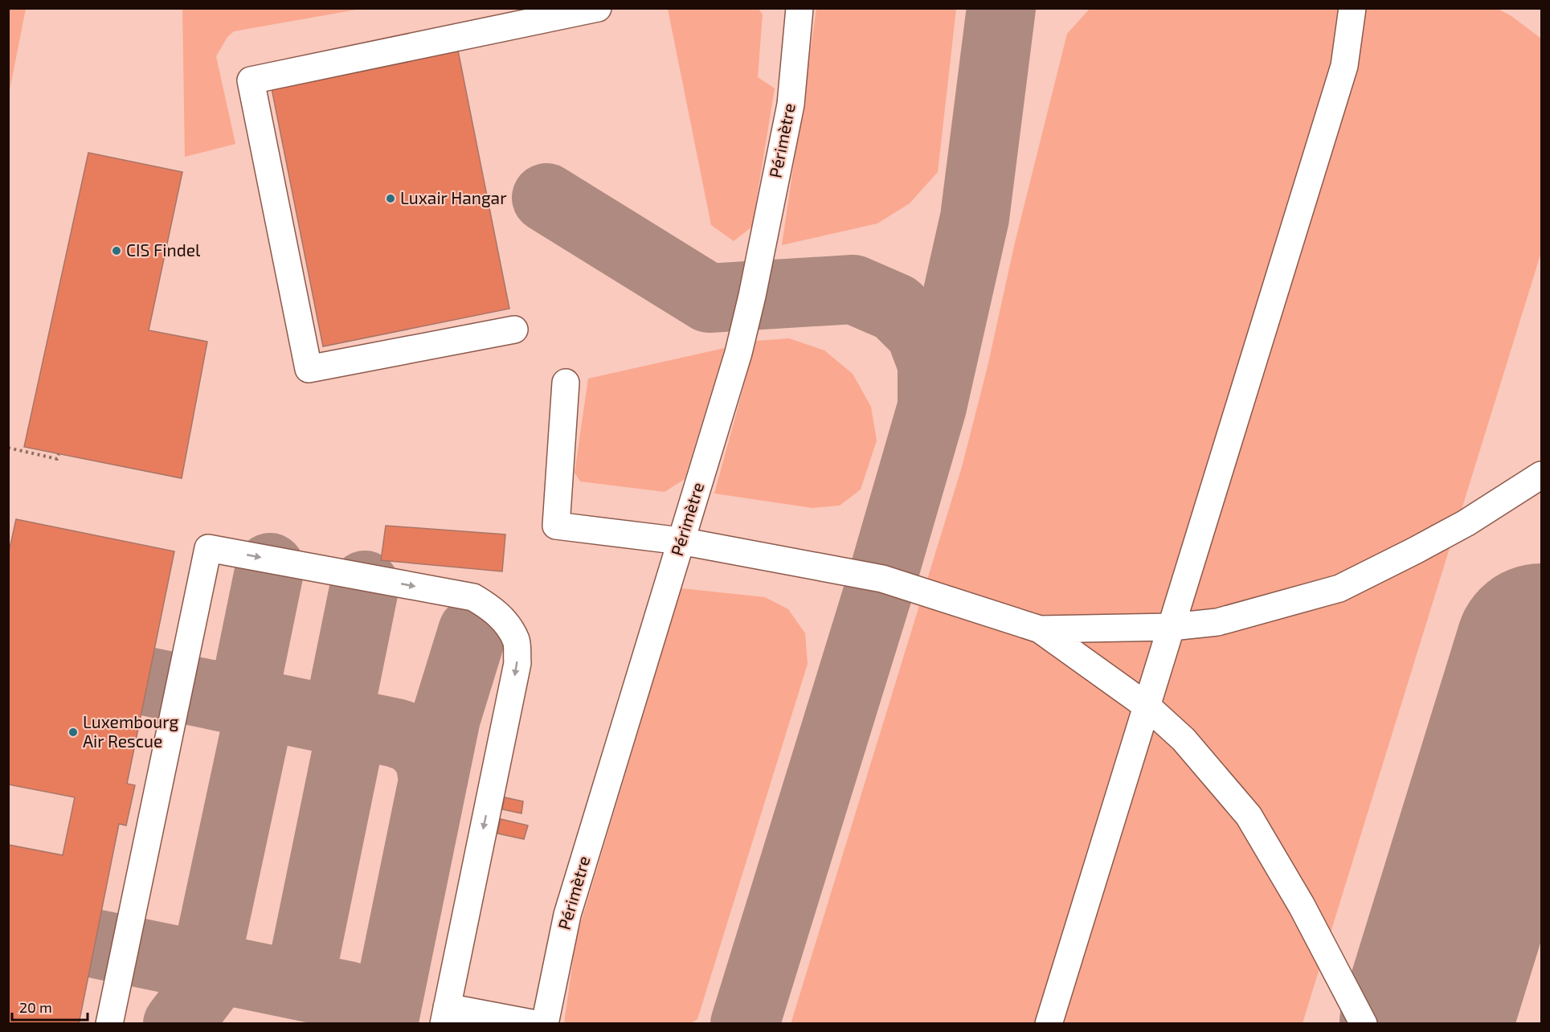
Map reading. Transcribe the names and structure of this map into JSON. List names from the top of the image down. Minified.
{"streets":{"lane":["Périmètre"]},"places":["Luxair Hangar","CIS Findel","Luxembourg Air Rescue"],"scale_bar":"20 m"}
